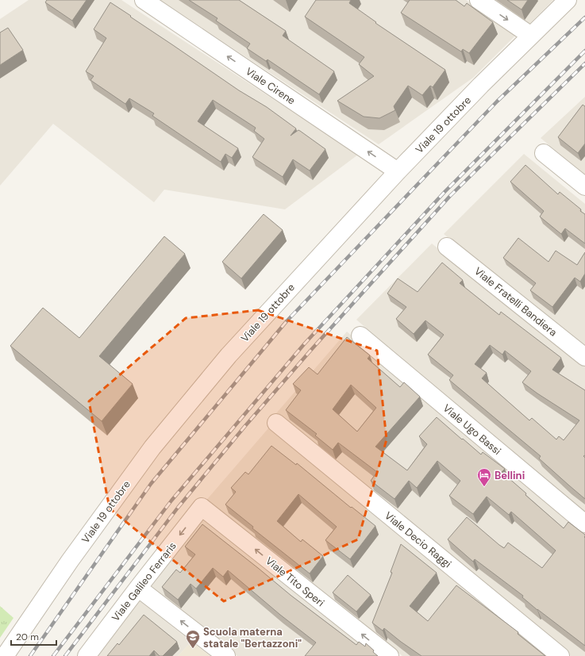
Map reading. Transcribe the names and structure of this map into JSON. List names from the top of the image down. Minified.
{"streets":{"street":["Viale Cirene","Viale 19 ottobre","Viale Fratelli Bandiera","Viale Ugo Bassi","Viale Decio Raggi","Viale Galileo Ferraris","Viale Tito Speri"]},"crossings":[["Viale Cirene","Viale 19 ottobre"],["Viale Galileo Ferraris","Viale Tito Speri"]],"one_way":["Viale Cirene","Viale Galileo Ferraris"],"places":{"hotel":["Bellini"],"school or university":["Scuola materna statale \"Bertazzoni\""]},"scale_bar":"20 m"}
